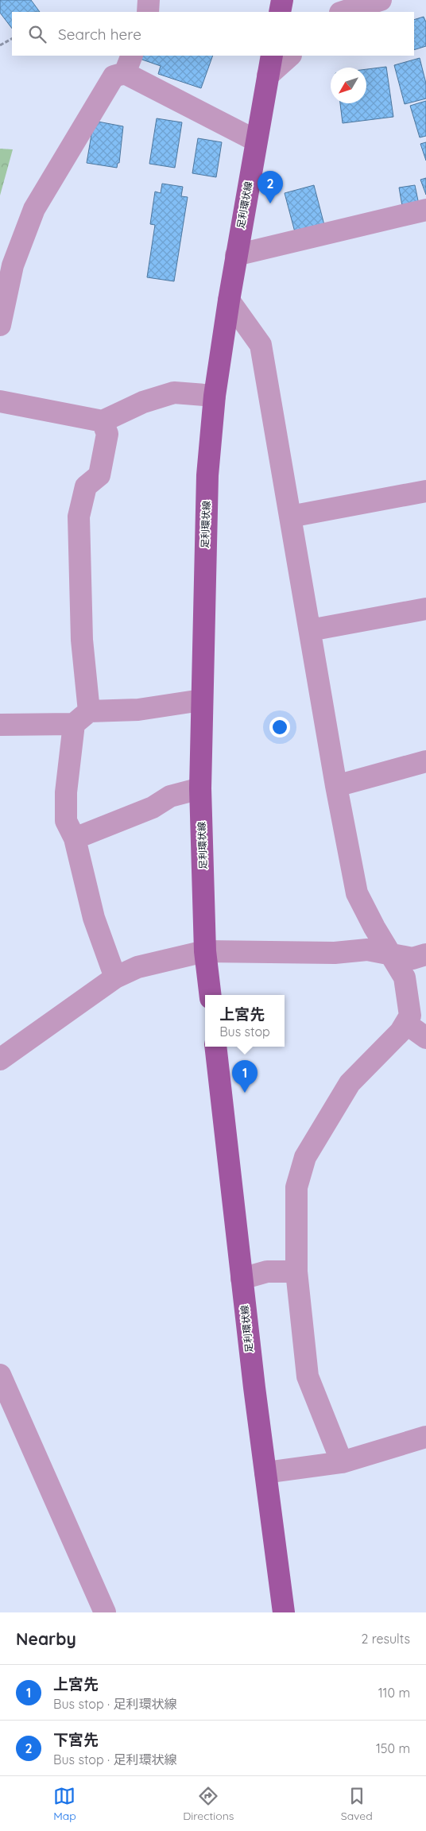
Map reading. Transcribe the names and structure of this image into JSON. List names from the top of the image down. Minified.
{"streets":{"main road":["足利環状線"]},"north":"bottom left","page":{"search":"Search here","pins":["2","1"],"popup":["上宮先","Bus stop"],"heading":["Nearby","2 results"],"list":[{"mark":"1","name":"上宮先","note":"Bus stop · 足利環状線","value":"110 m"},{"mark":"2","name":"下宮先","note":"Bus stop · 足利環状線","value":"150 m"}],"nav":["Map","Directions","Saved"]}}
